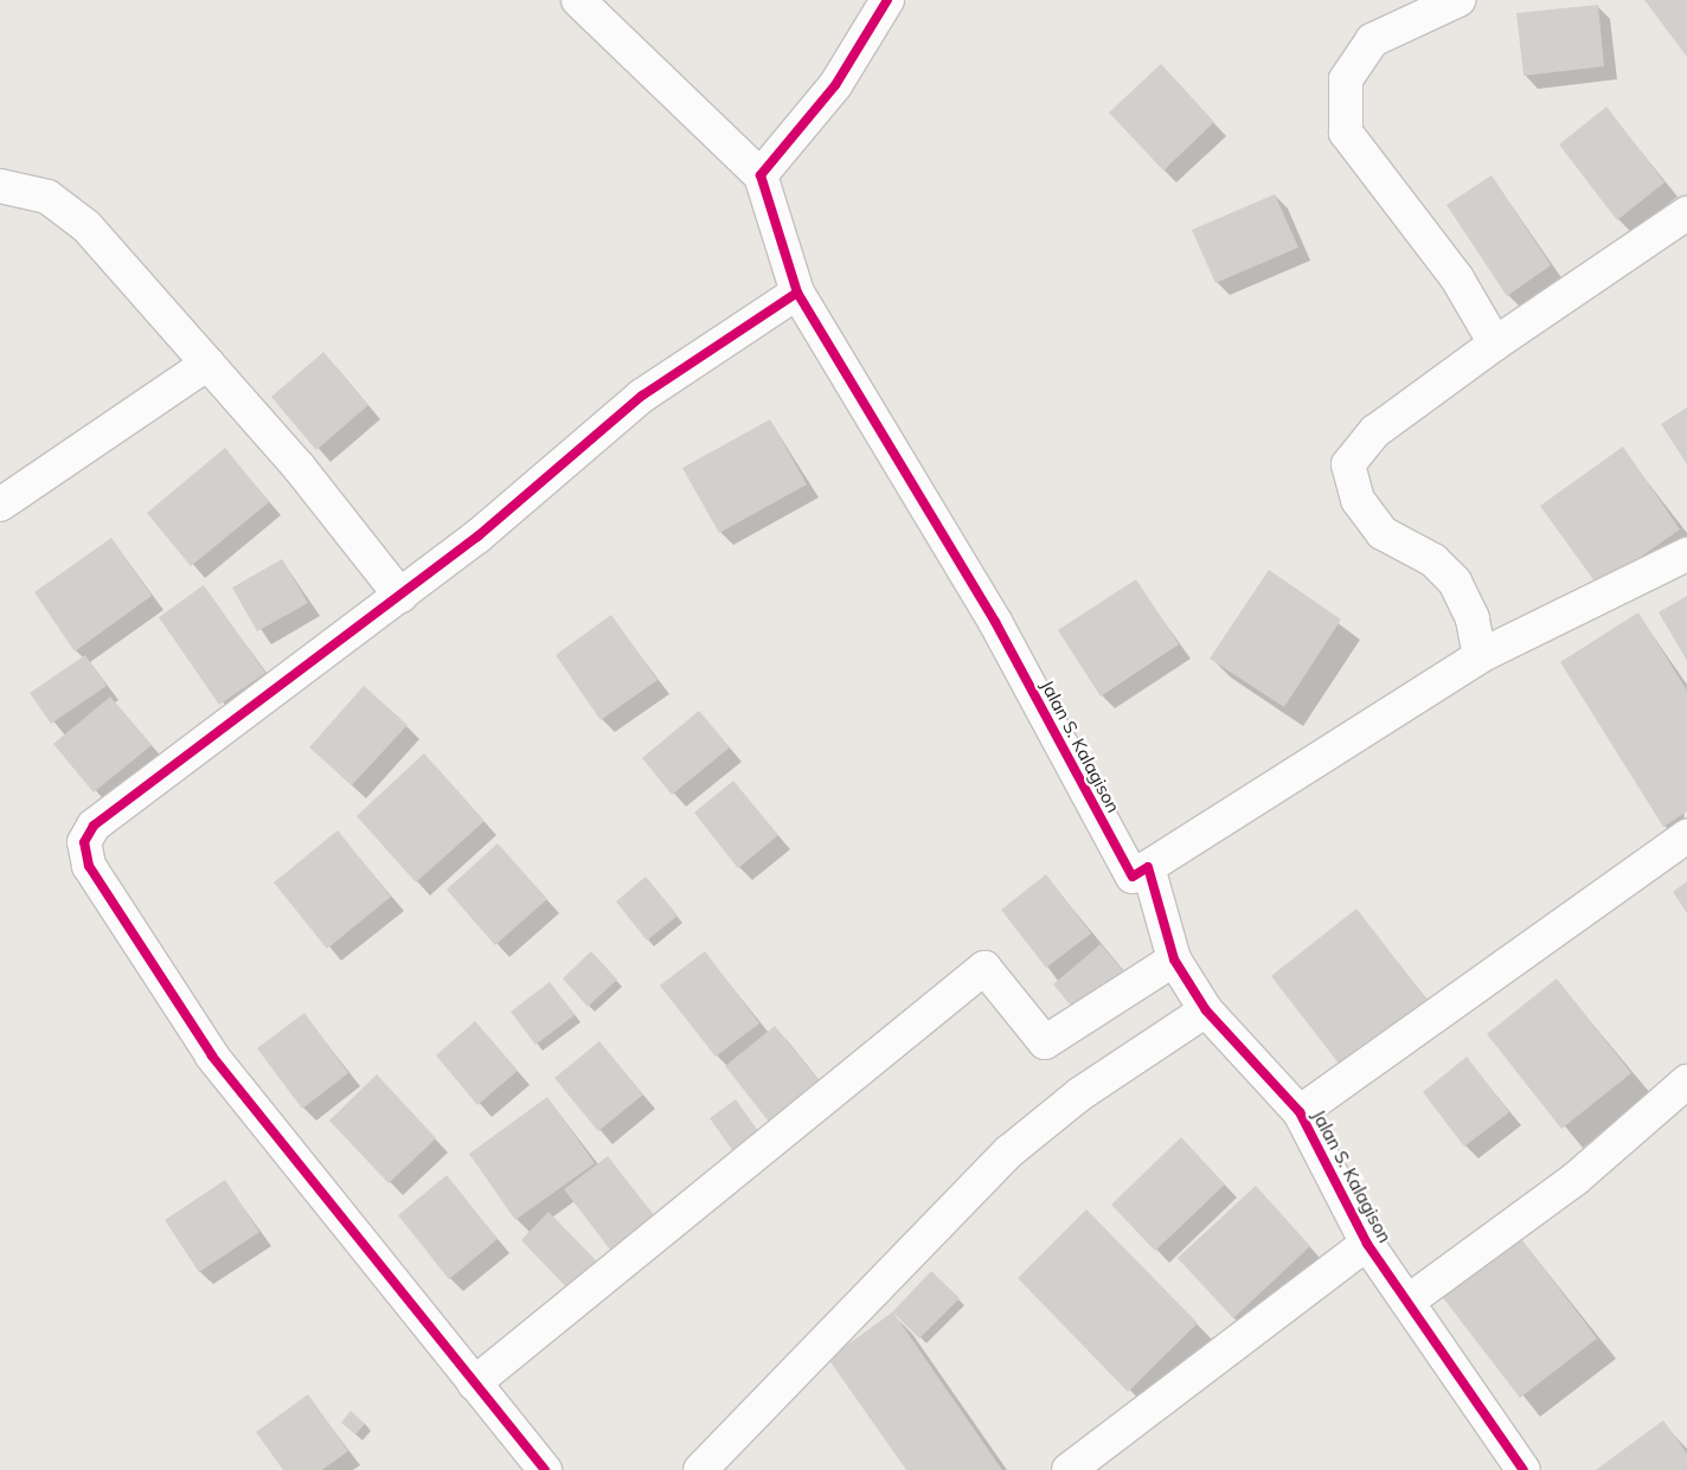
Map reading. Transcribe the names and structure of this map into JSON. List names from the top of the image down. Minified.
{"streets":{"street":["Jalan S. Kalagison"]}}
